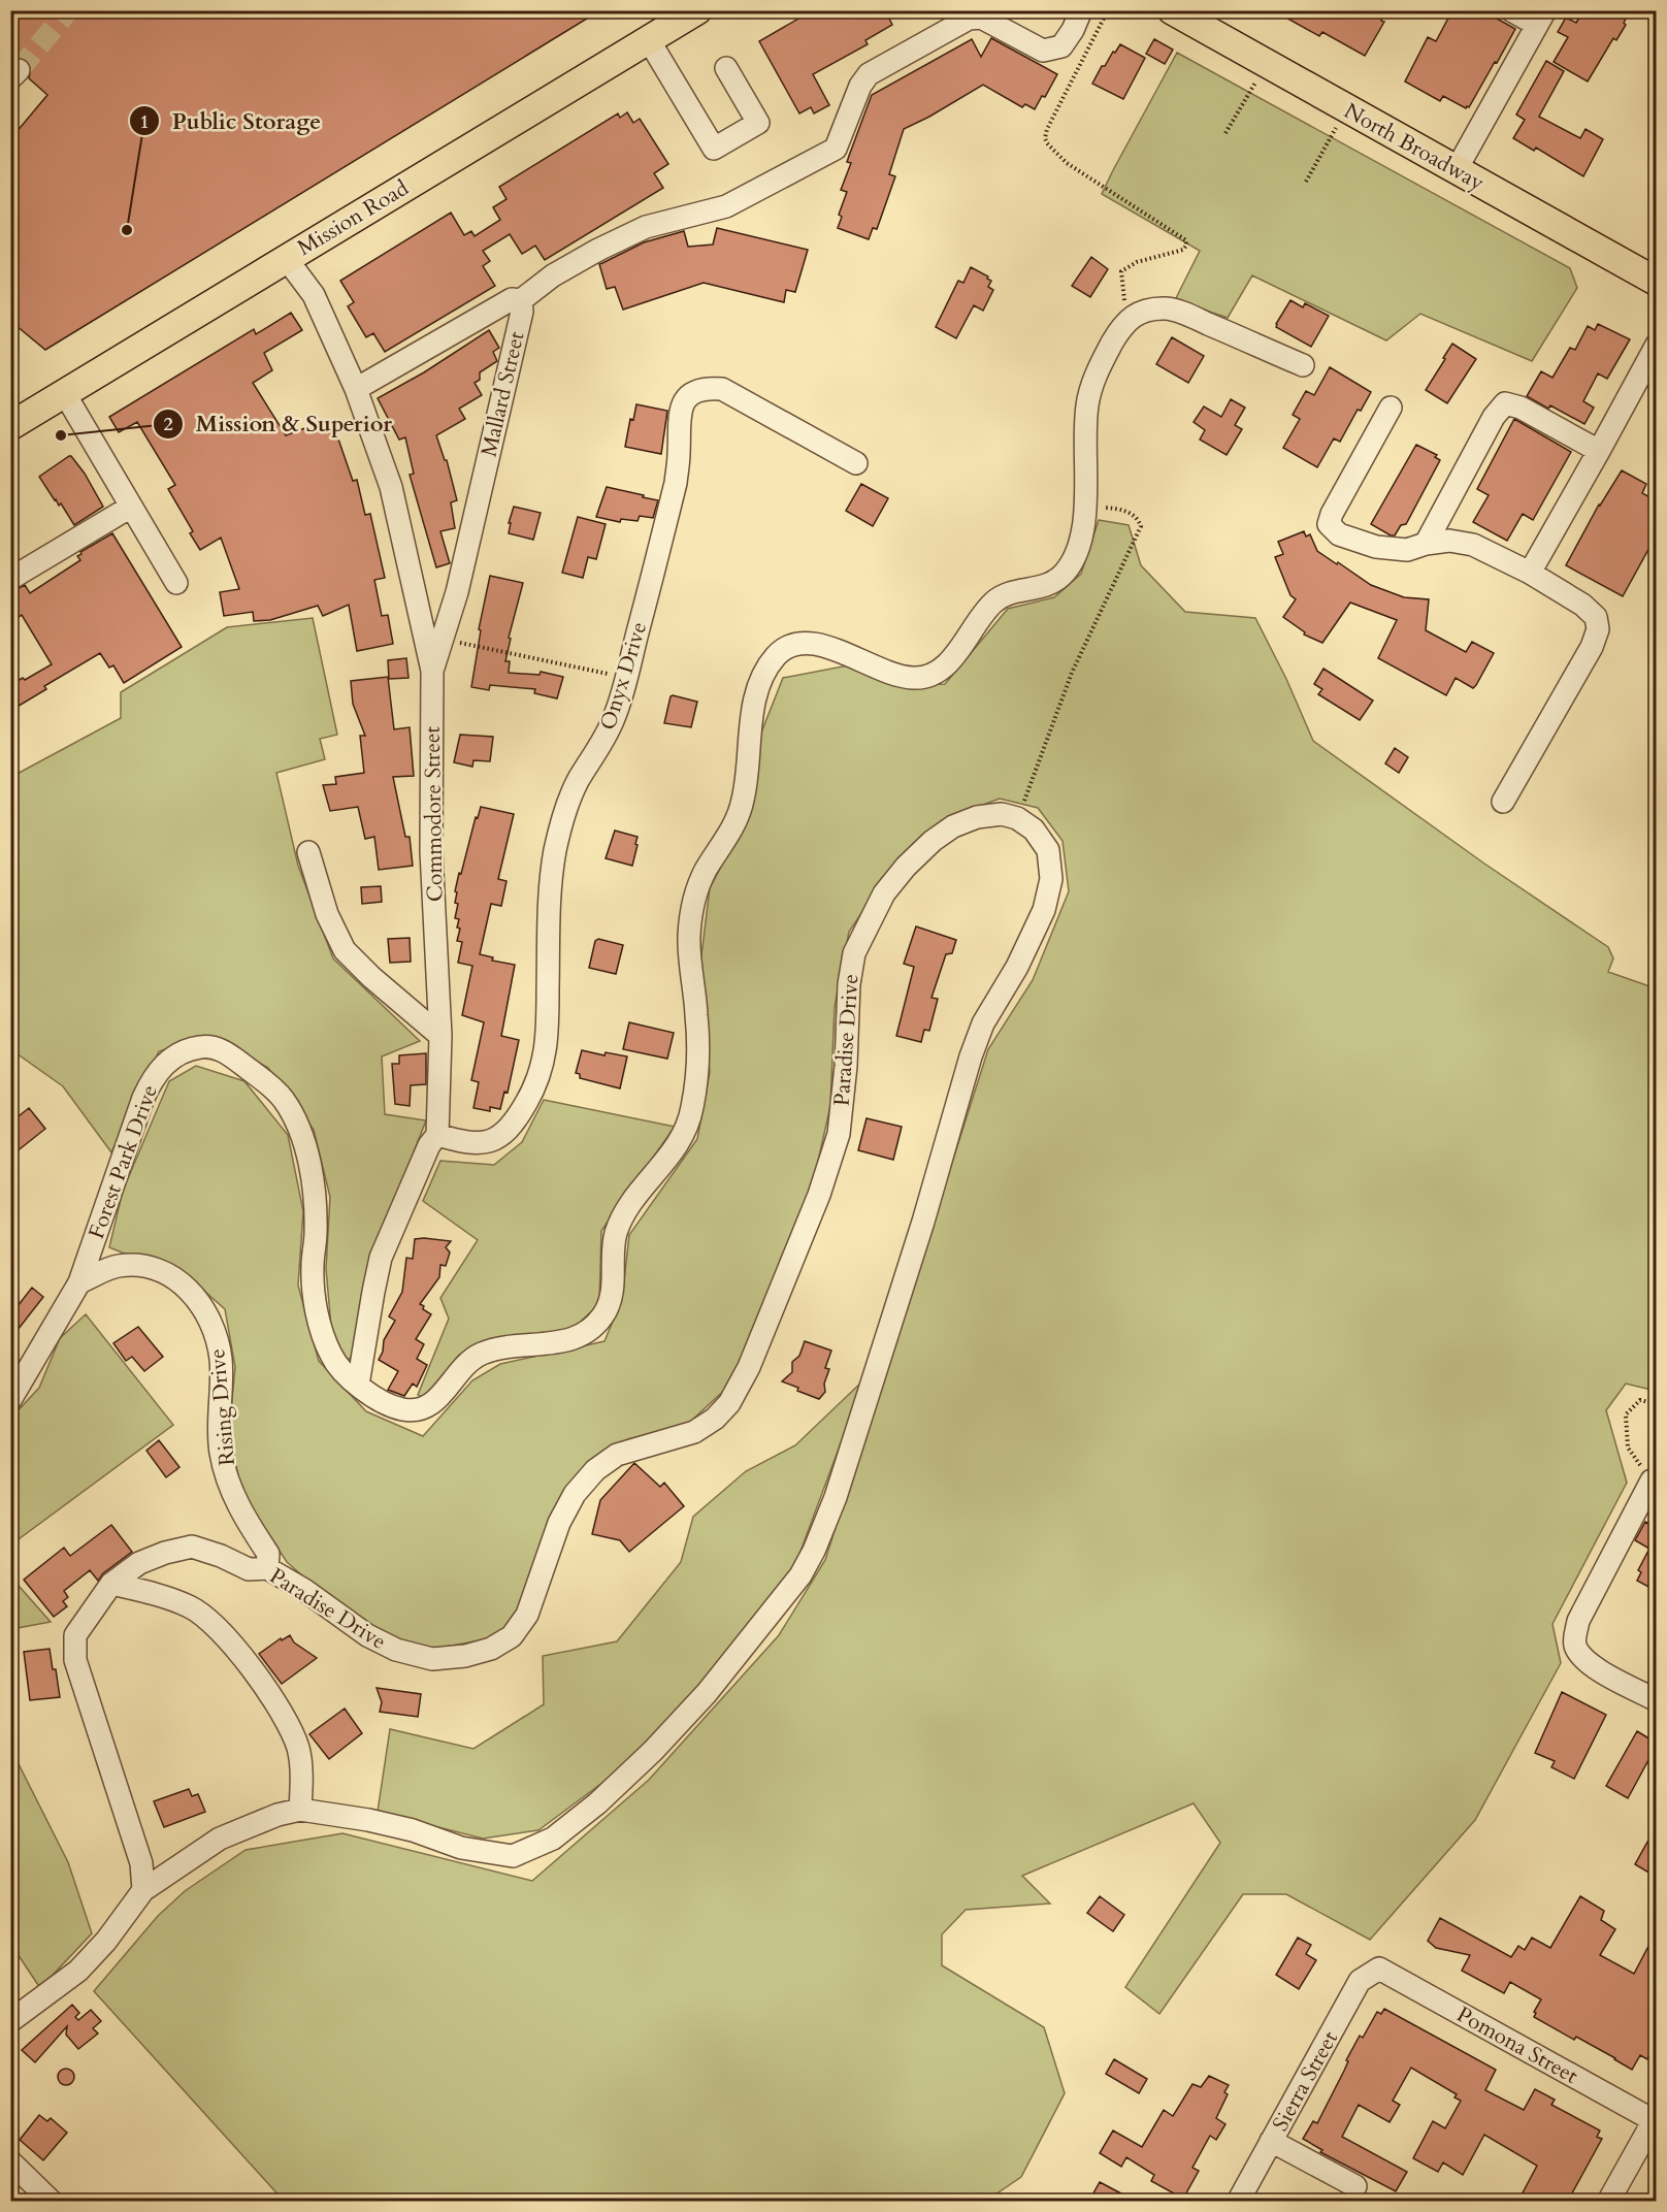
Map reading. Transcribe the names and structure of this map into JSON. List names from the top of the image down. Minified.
{"streets":{"main road":["North Broadway","Mission Road"],"street":["Mallard Street","Onyx Drive","Commodore Street","Paradise Drive","Forest Park Drive","Rising Drive","Pomona Street","Sierra Street"]},"crossings":[["Mission Road","Commodore Street"],["Mallard Street","Commodore Street"],["Onyx Drive","Commodore Street"],["Commodore Street","Forest Park Drive"],["Paradise Drive","Rising Drive"],["Forest Park Drive","Rising Drive"],["Pomona Street","Sierra Street"]],"places":["Public Storage","Mission & Superior"]}
